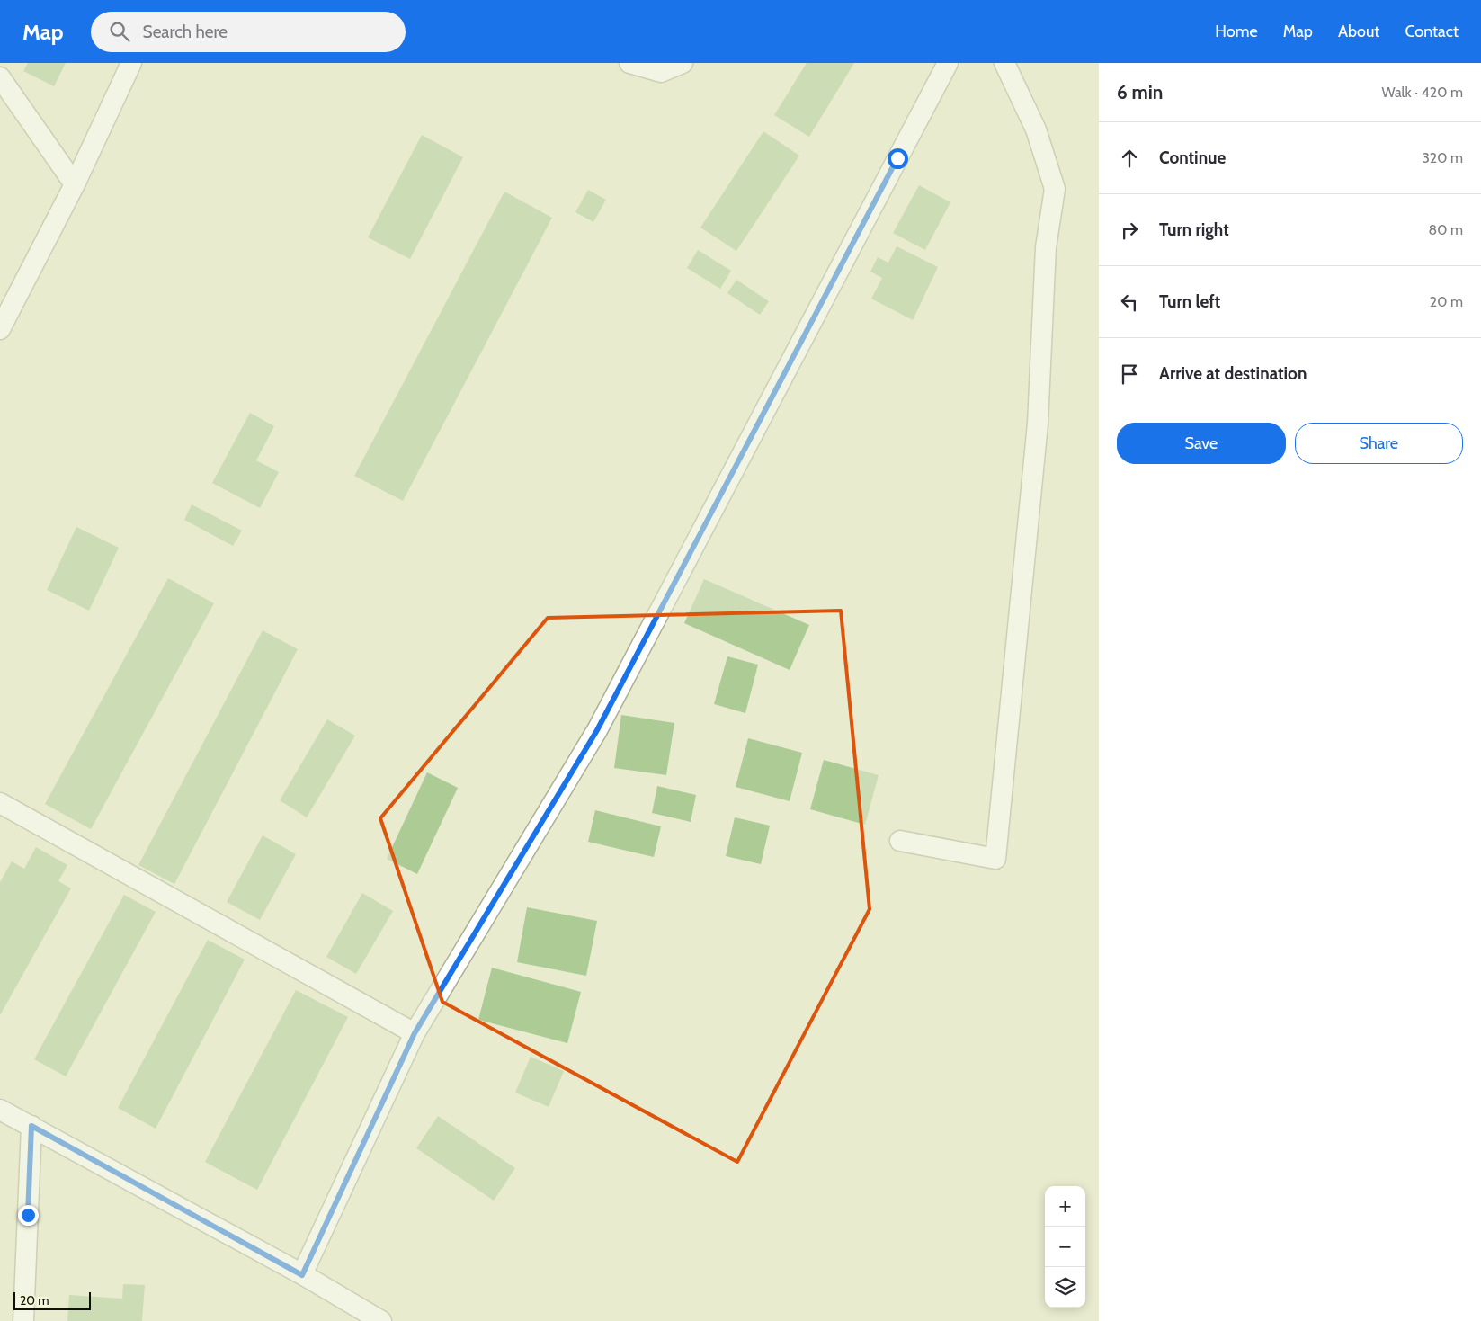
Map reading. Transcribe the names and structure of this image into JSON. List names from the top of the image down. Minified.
{"scale_bar":"20 m","page":{"header":"Map","search":"Search here","nav":["Home","Map","About","Contact"],"heading":["6 min","Walk · 420 m"],"list":[["Continue","320 m"],["Turn right","80 m"],["Turn left","20 m"],"Arrive at destination"],"buttons":["Save","Share"],"map_buttons":["+","−"],"scale":"20 m"}}
